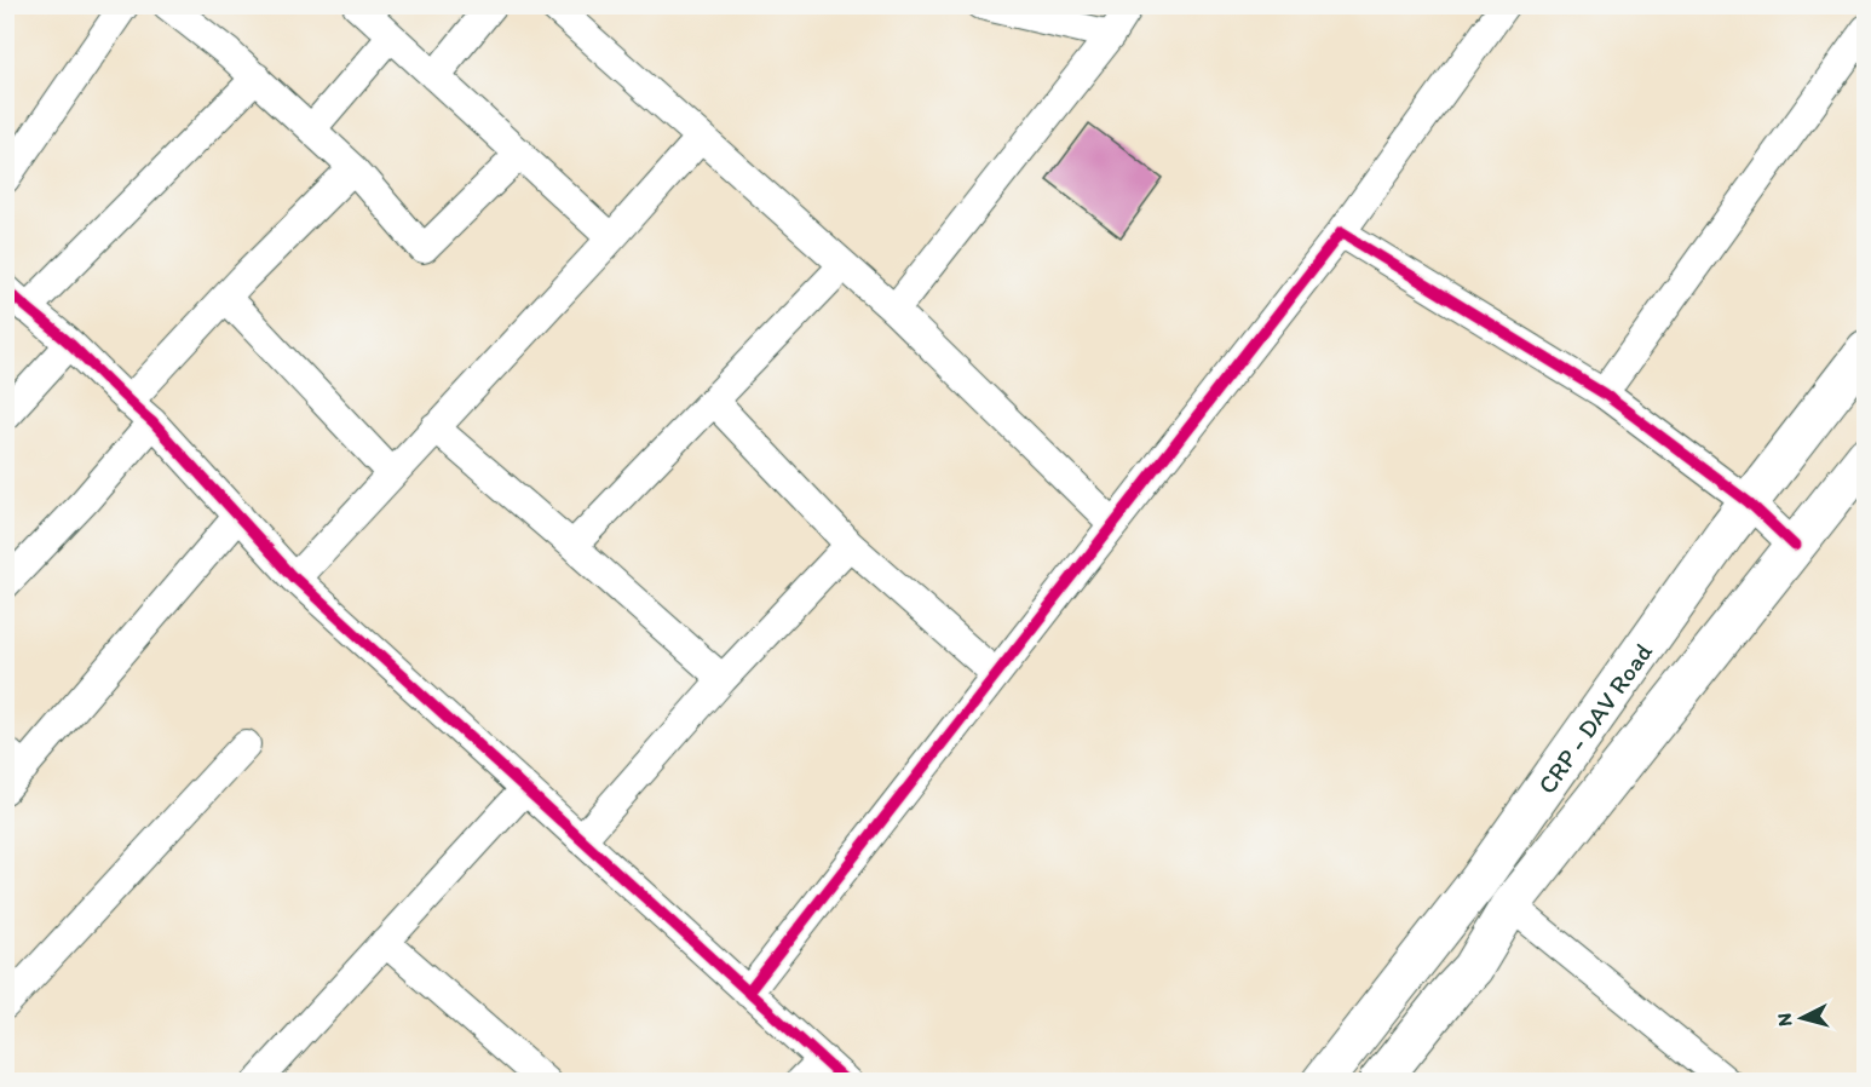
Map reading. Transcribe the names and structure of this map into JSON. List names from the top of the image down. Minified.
{"streets":{"street":["CRP - DAV Road"]},"north":"left"}
